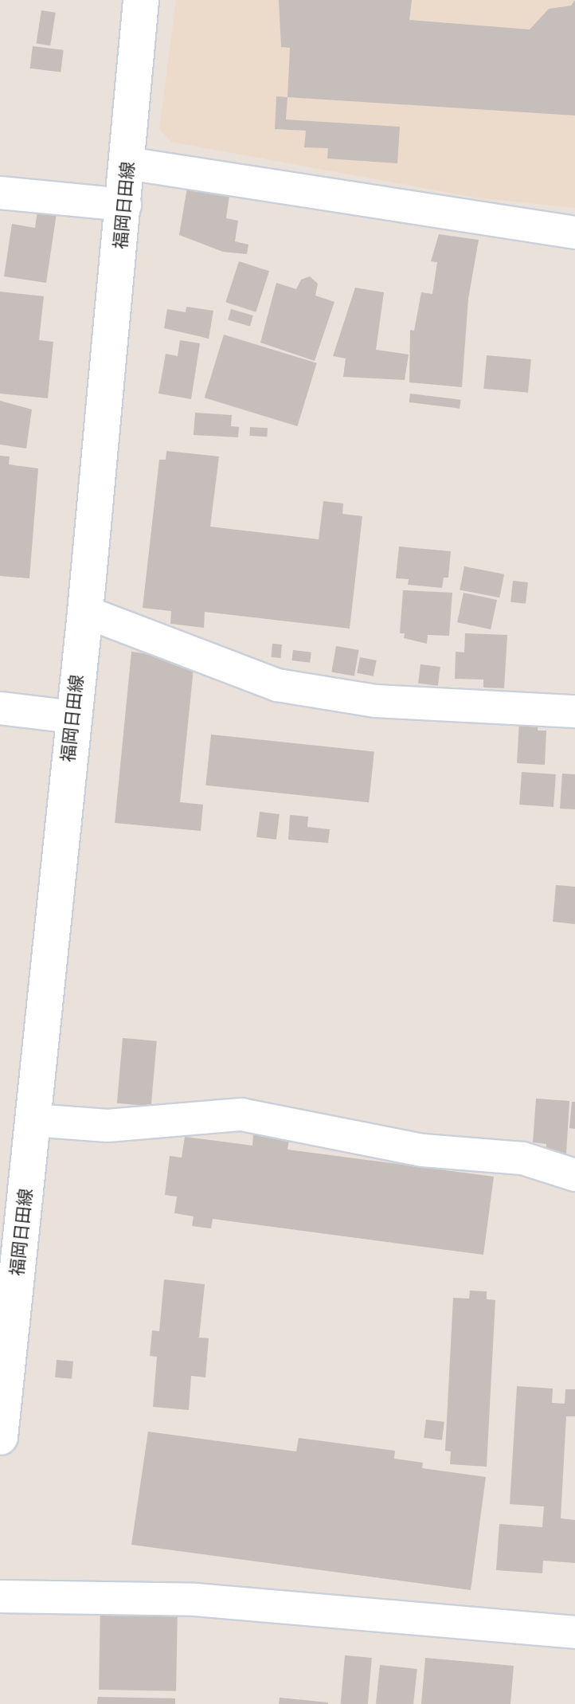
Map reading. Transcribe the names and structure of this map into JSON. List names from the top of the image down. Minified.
{"streets":{"main road":["福岡日田線"]}}
